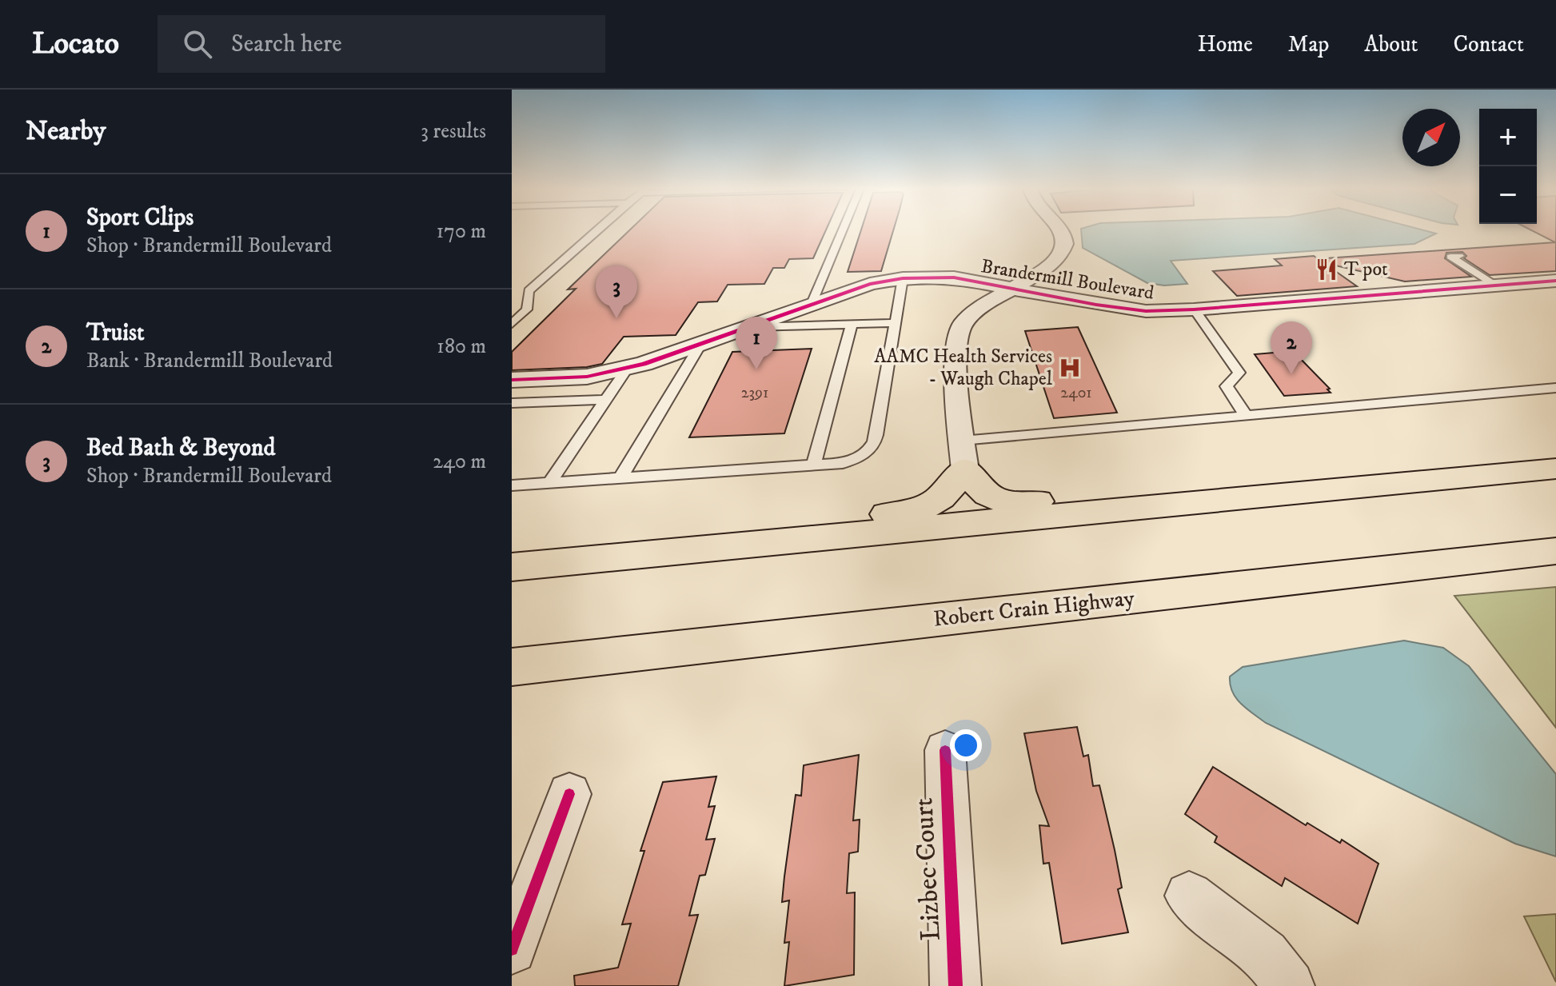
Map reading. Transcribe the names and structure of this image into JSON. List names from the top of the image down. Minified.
{"streets":{"highway":["Robert Crain Highway"],"street":["Brandermill Boulevard","Lizbec Court"]},"places":{"restaurant":["T pot"],"hospital":["AAMC Health Services - Waugh Chapel"]},"house_numbers":["2391","2401"],"north":"top right","page":{"header":"Locato","search":"Search here","nav":["Home","Map","About","Contact"],"heading":["Nearby","3 results"],"map_buttons":["+","−"],"list":[{"mark":"1","name":"Sport Clips","note":"Shop · Brandermill Boulevard","value":"170 m"},{"mark":"2","name":"Truist","note":"Bank · Brandermill Boulevard","value":"180 m"},{"mark":"3","name":"Bed Bath & Beyond","note":"Shop · Brandermill Boulevard","value":"240 m"}],"pins":["3","1","2"]}}
